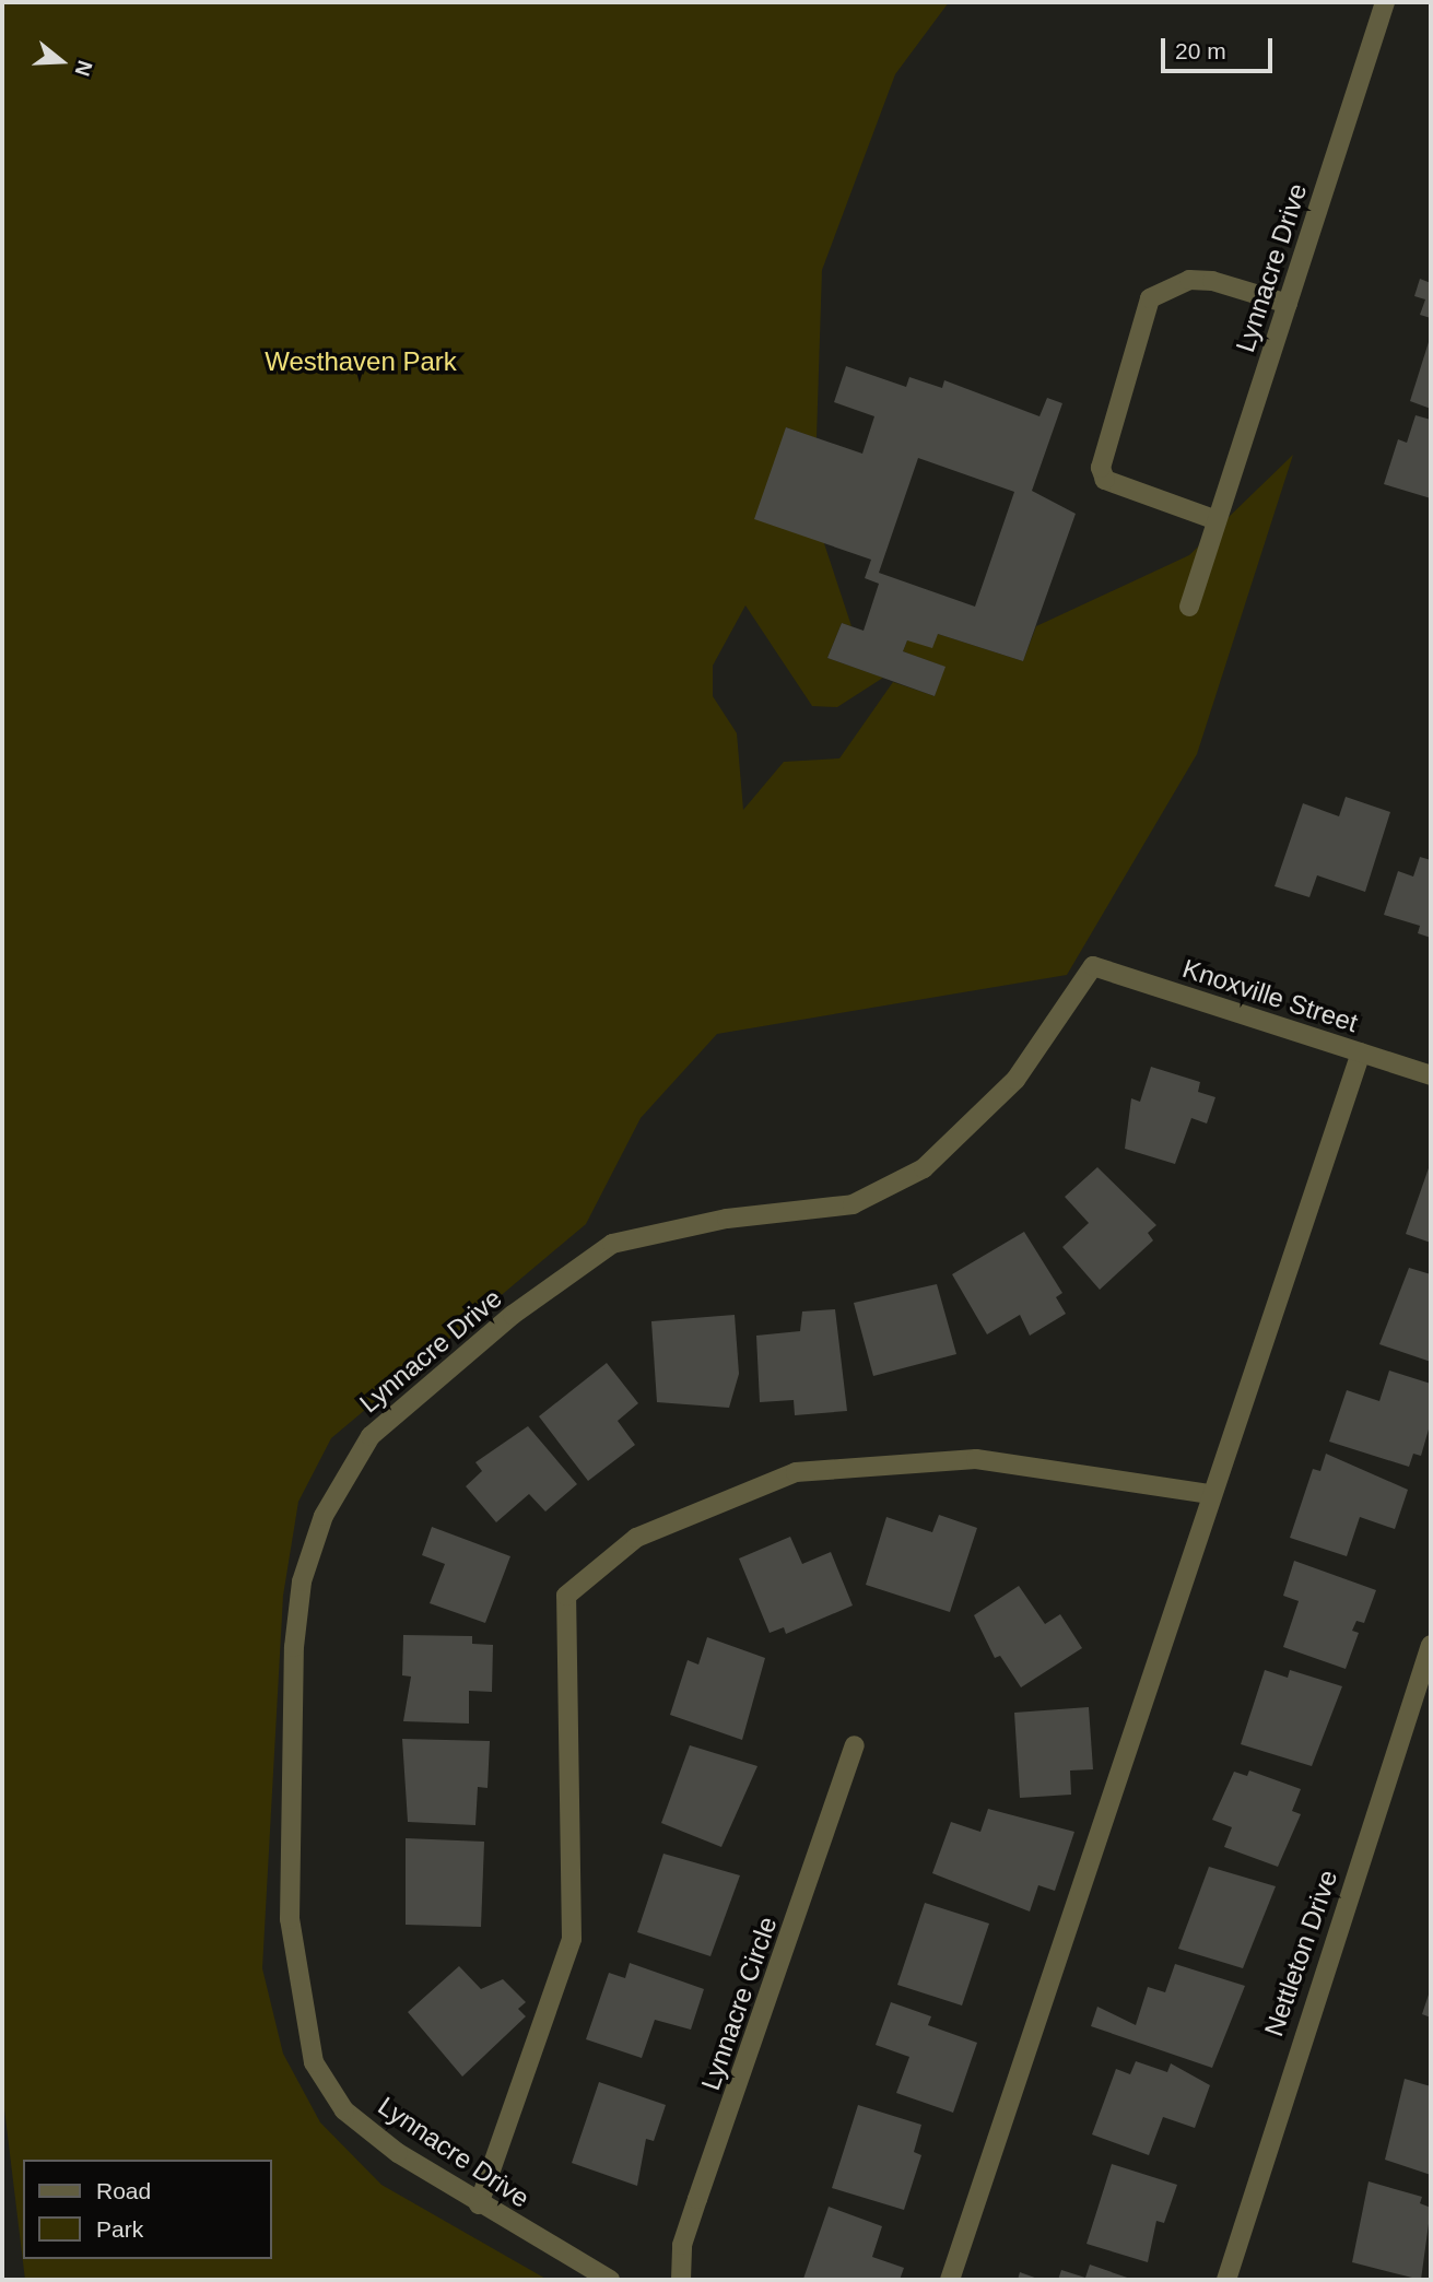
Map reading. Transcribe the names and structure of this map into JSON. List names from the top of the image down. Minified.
{"streets":{"street":["Lynnacre Drive","Knoxville Street","Nettleton Drive","Lynnacre Circle"]},"crossings":[["Lynnacre Drive","Knoxville Street"]],"parks":["Westhaven Park"],"legend":["Road","Park"],"scale_bar":"20 m","north":"right"}
